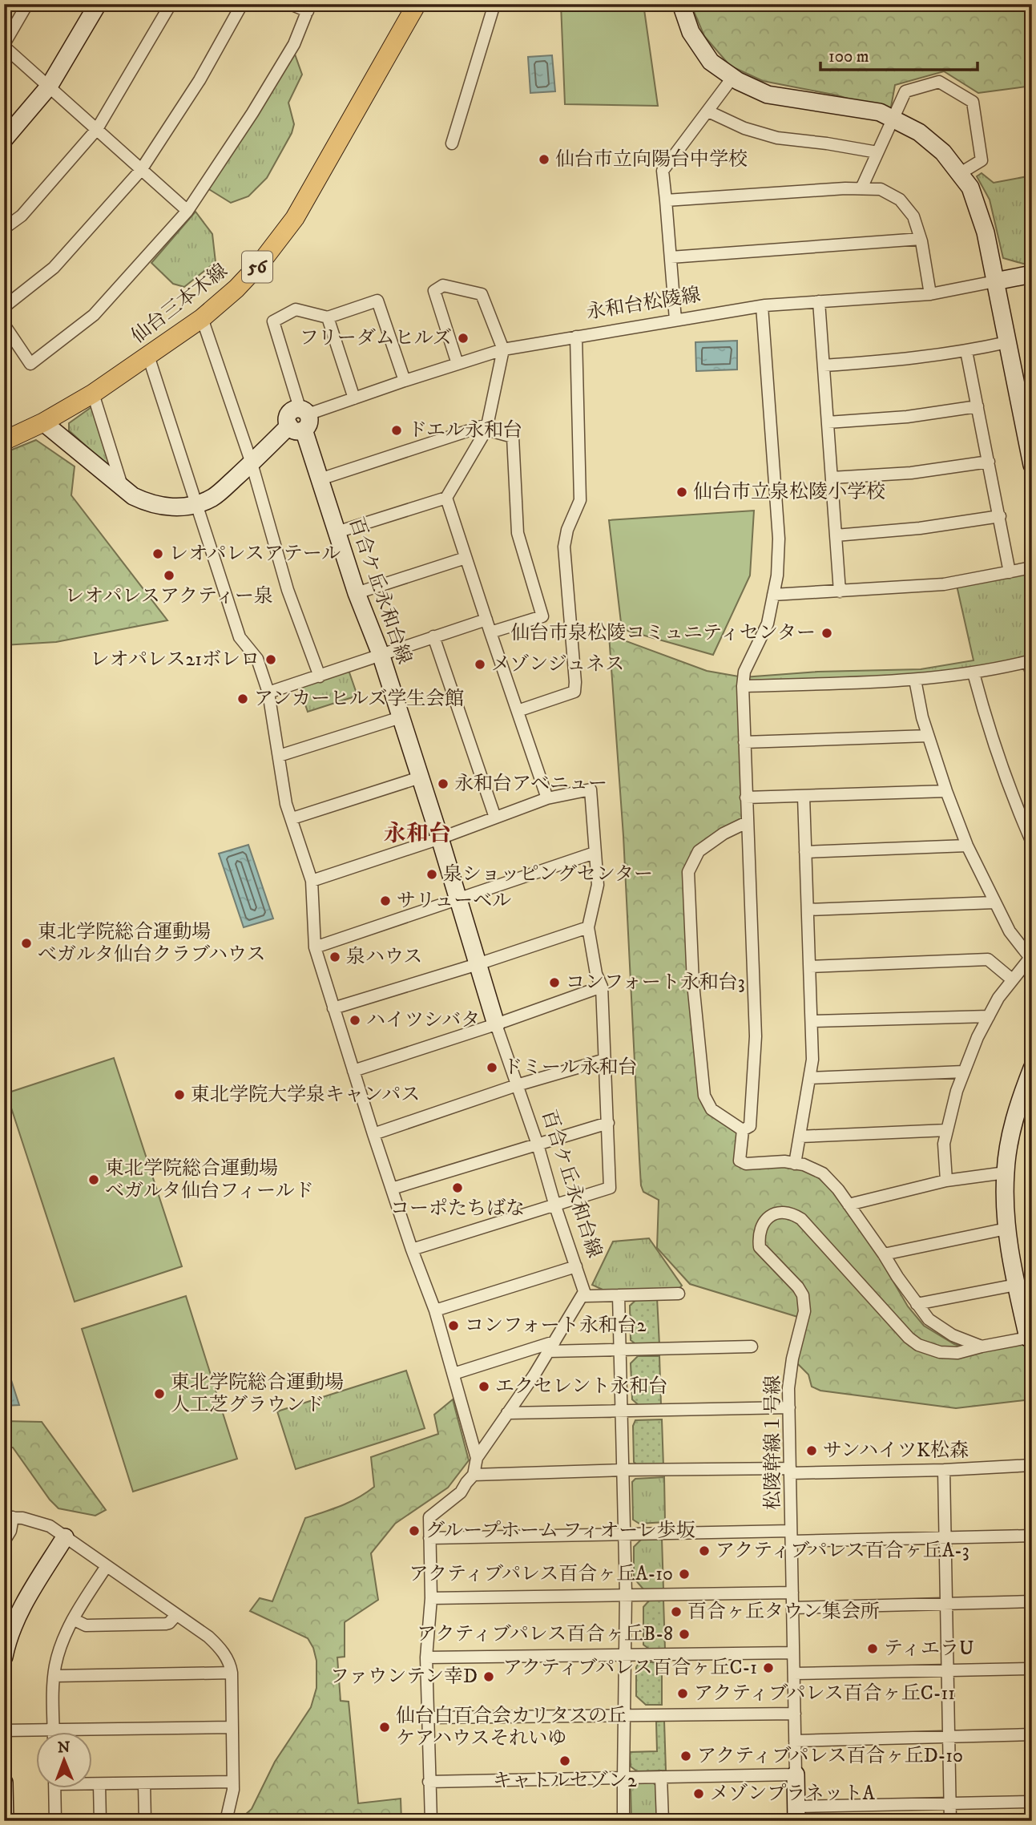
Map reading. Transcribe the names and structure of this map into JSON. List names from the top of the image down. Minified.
{"streets":{"main road":["56","仙台三本木線"],"street":["永和台松陵線","百合ケ丘永和台線","松陵幹線１号線"]},"crossings":[["仙台三本木線","永和台松陵線"],["永和台松陵線","百合ケ丘永和台線"]],"districts":["永和台"],"places":["仙台市立向陽台中学校","フリーダムヒルズ","ドエル永和台","仙台市立泉松陵小学校","レオパレスアテール","レオパレスアクティー泉","仙台市泉松陵コミュニティセンター","レオパレス21ボレロ","メゾンジュネス","アンカーヒルズ学生会館","永和台アベニュー","泉ショッピングセンター","サリューベル","東北学院総合運動場 べガルタ仙台クラブハウス","泉ハウス","コンフォート永和台3","ハイツシバタ","ドミール永和台","東北学院大学泉キャンパス","東北学院総合運動場 ベガルタ仙台フィールド","コーポたちばな","コンフォート永和台2","エクセレント永和台","東北学院総合運動場 人工芝グラウンド","サンハイツK松森","グループホーム フィオーレ歩坂","アクティブパレス百合ヶ丘A-3","アクティブパレス百合ヶ丘A-10","百合ヶ丘タウン集会所","アクティブパレス百合ヶ丘B-8","ティエラU","アクティブパレス百合ヶ丘C-1","ファウンテン幸D","アクティブパレス百合ヶ丘C-11","仙台白百合会カリタスの丘 ケアハウスそれいゆ","アクティブパレス百合ヶ丘D-10","キャトルセゾン2","メゾンプラネットA"],"scale_bar":"100 m","north":"top"}
